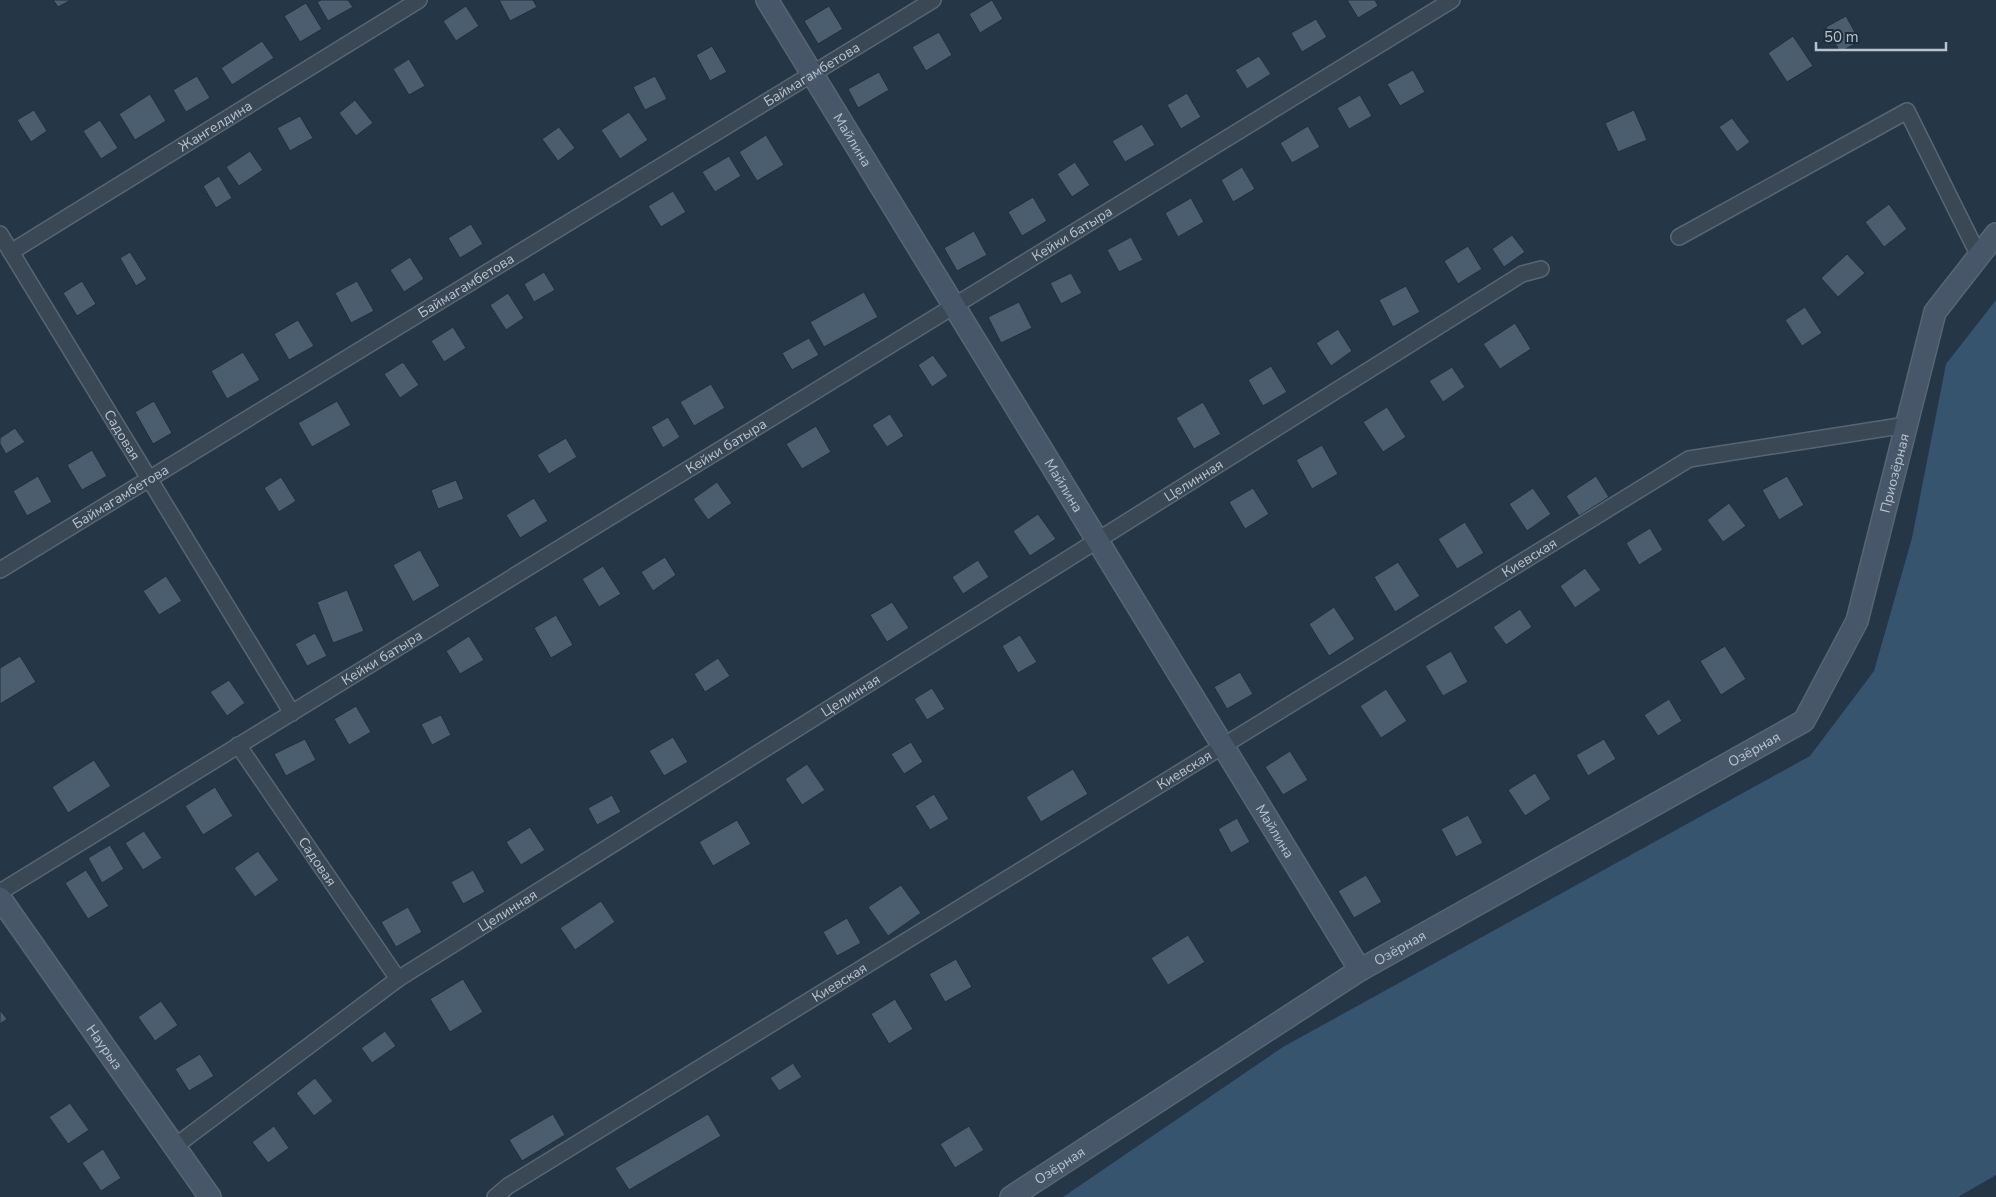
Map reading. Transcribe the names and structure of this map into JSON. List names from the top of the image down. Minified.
{"streets":{"street":["Баймагамбетова","Жангелдина","Майлина","Кейки батыра","Садовая","Приозёрная","Целинная","Киевская","Озёрная","Наурыз"]},"crossings":[["Баймагамбетова","Майлина"],["Баймагамбетова","Садовая"],["Жангелдина","Садовая"],["Майлина","Кейки батыра"],["Майлина","Целинная"],["Майлина","Киевская"],["Майлина","Озёрная"],["Кейки батыра","Садовая"],["Садовая","Целинная"],["Приозёрная","Киевская"],["Приозёрная","Озёрная"],["Целинная","Наурыз"]],"scale_bar":"50 m"}
